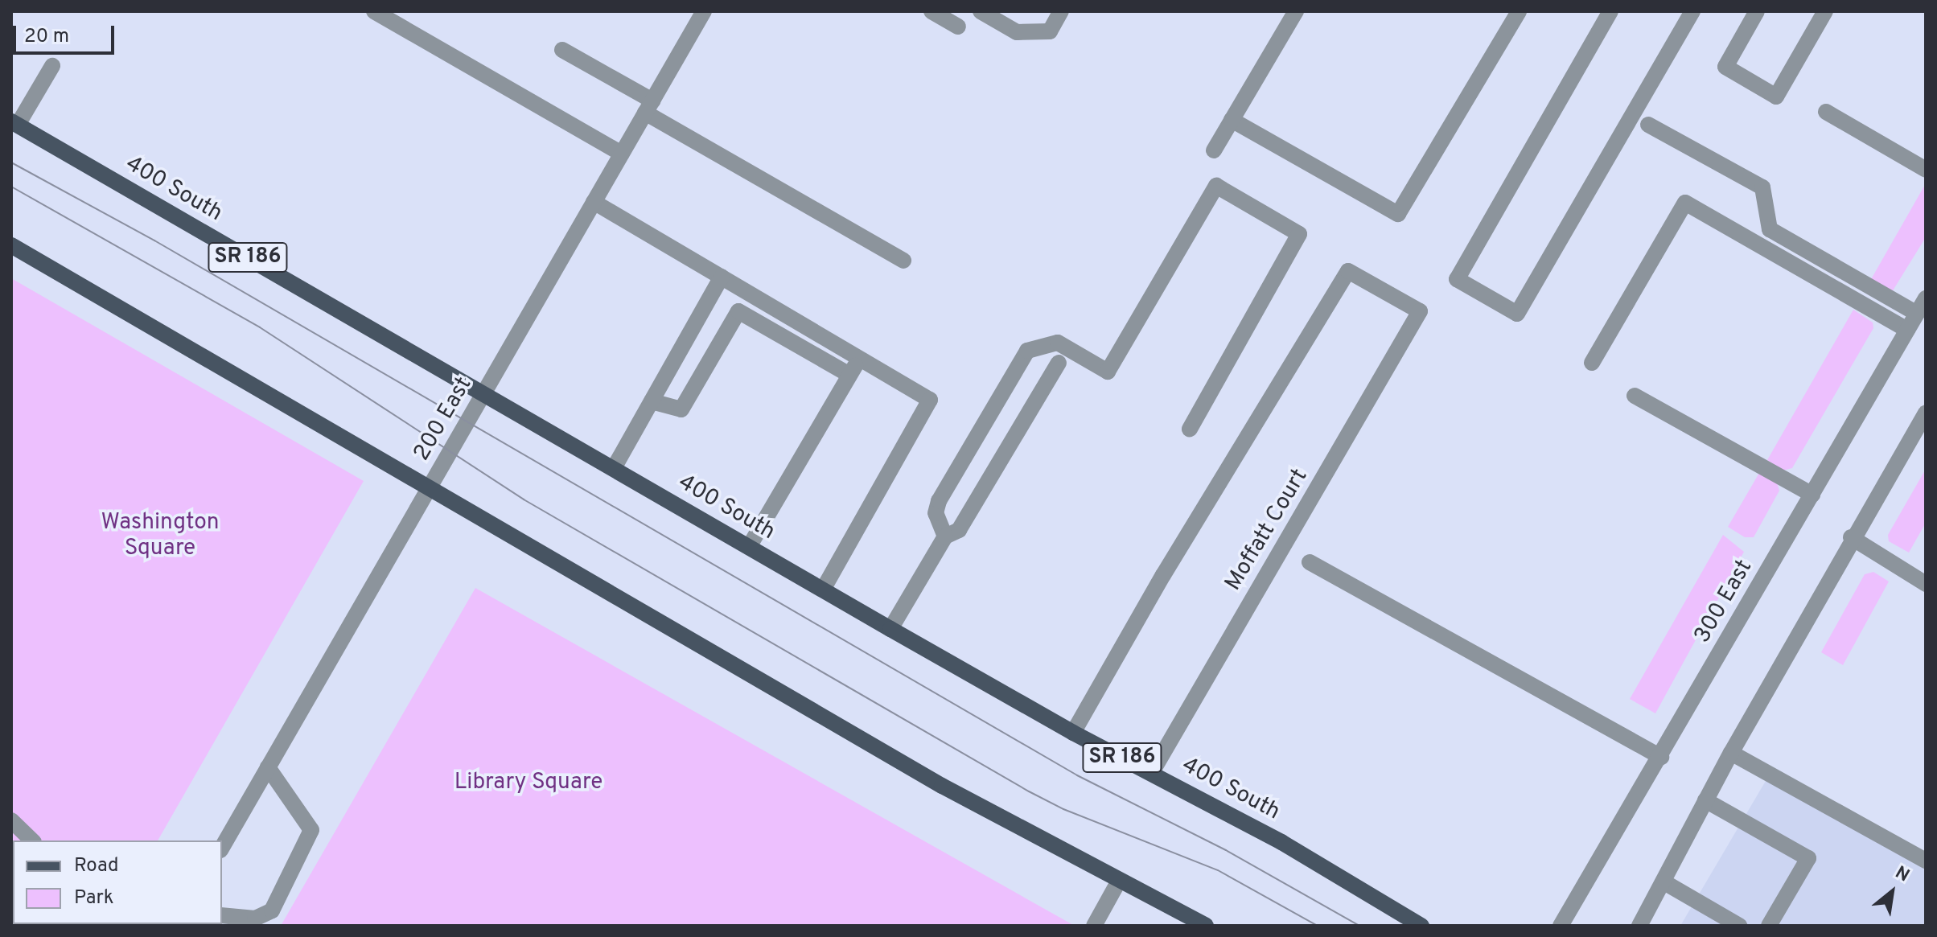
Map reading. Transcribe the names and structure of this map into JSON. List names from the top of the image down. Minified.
{"streets":{"main road":["400 South","SR 186"],"street":["200 East","Moffatt Court","300 East"]},"crossings":[["400 South","200 East"],["400 South","Moffatt Court"]],"parks":["Washington Square","Library Square"],"legend":["Road","Park"],"scale_bar":"20 m","north":"top right"}
